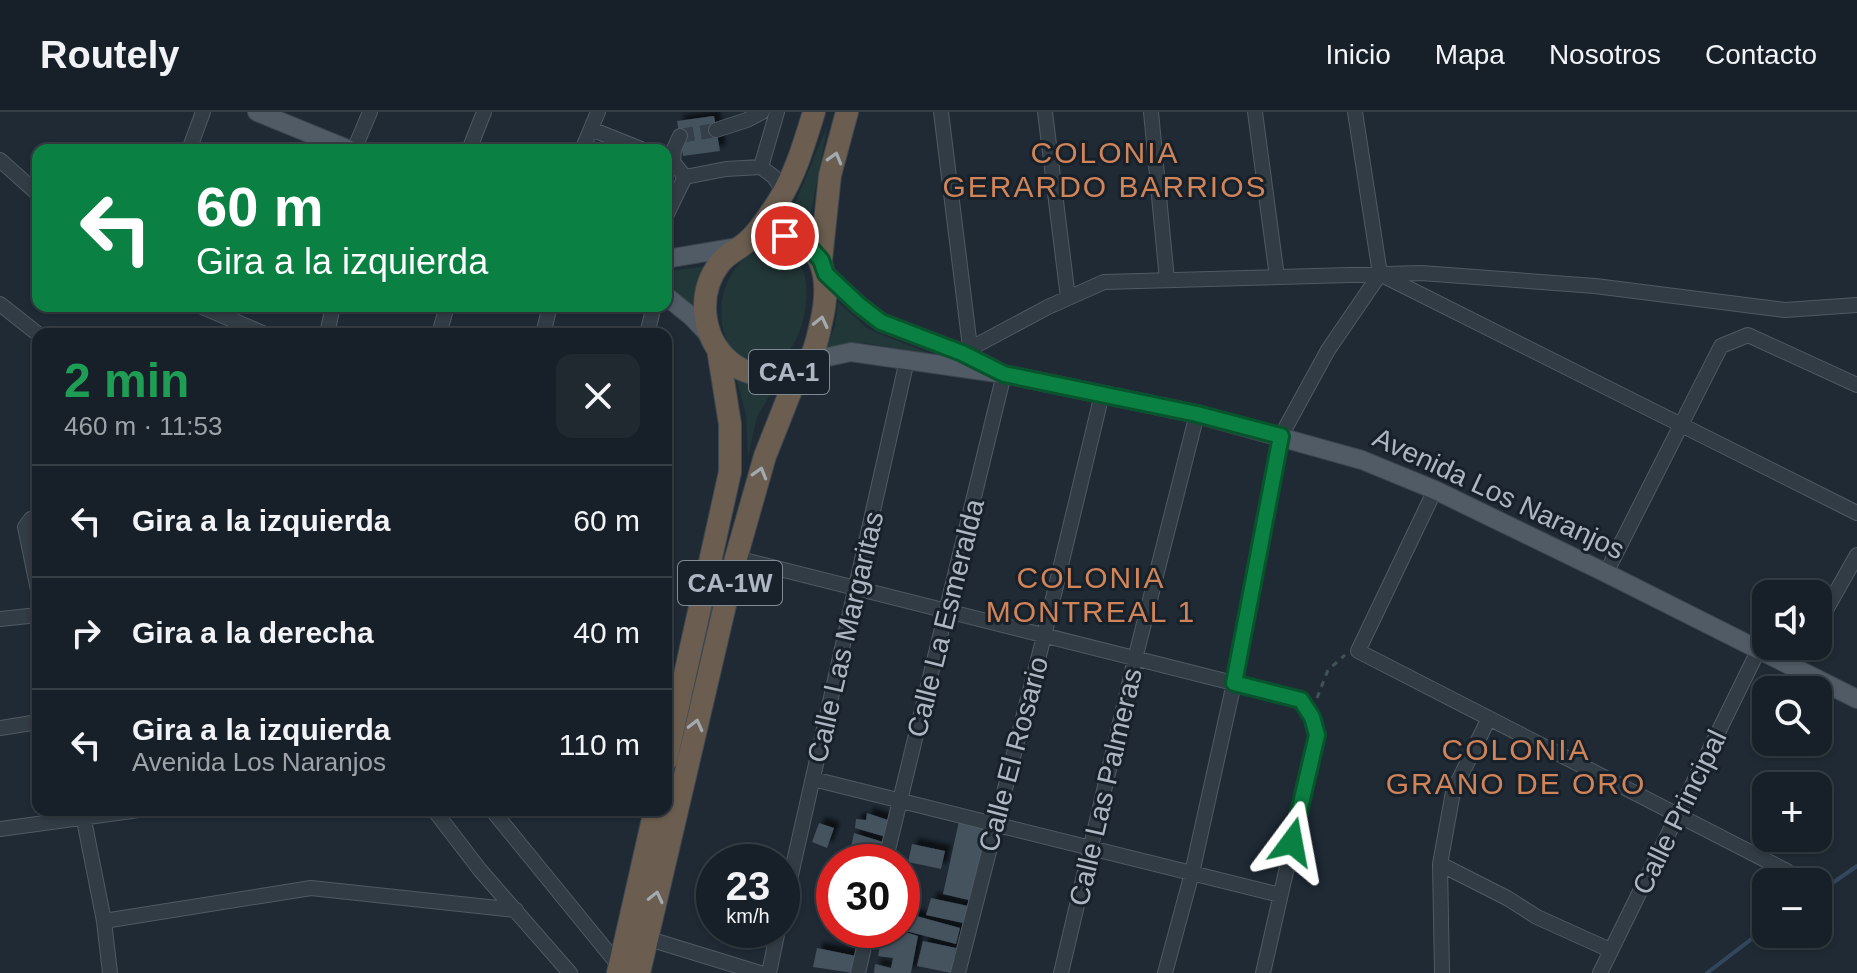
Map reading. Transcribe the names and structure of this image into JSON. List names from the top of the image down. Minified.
{"streets":{"highway":["CA-1","CA-1W"],"main road":["Avenida Los Naranjos"],"street":["Calle La Esmeralda","Calle Las Margaritas","Calle El Rosario","Calle Las Palmeras","Calle Principal"]},"crossings":[["CA-1","Avenida Los Naranjos"],["CA-1","CA-1W"],["Avenida Los Naranjos","CA-1W"],["Avenida Los Naranjos","Calle La Esmeralda"],["Avenida Los Naranjos","Calle Las Margaritas"],["Avenida Los Naranjos","Calle El Rosario"],["Avenida Los Naranjos","Calle Las Palmeras"]],"districts":["COLONIA GERARDO BARRIOS","COLONIA MONTREAL 1","COLONIA GRANO DE ORO"],"page":{"header":"Routely","nav":["Inicio","Mapa","Nosotros","Contacto"],"turn":["60 m","Gira a la izquierda"],"heading":["2 min","460 m · 11:53"],"list":[{"name":"Gira a la izquierda","value":"60 m"},{"name":"Gira a la derecha","value":"40 m"},{"name":"Gira a la izquierda","note":"Avenida Los Naranjos","value":"110 m"}],"map_buttons":["+","−"],"speed":"23 km/h","limit":"30"}}
